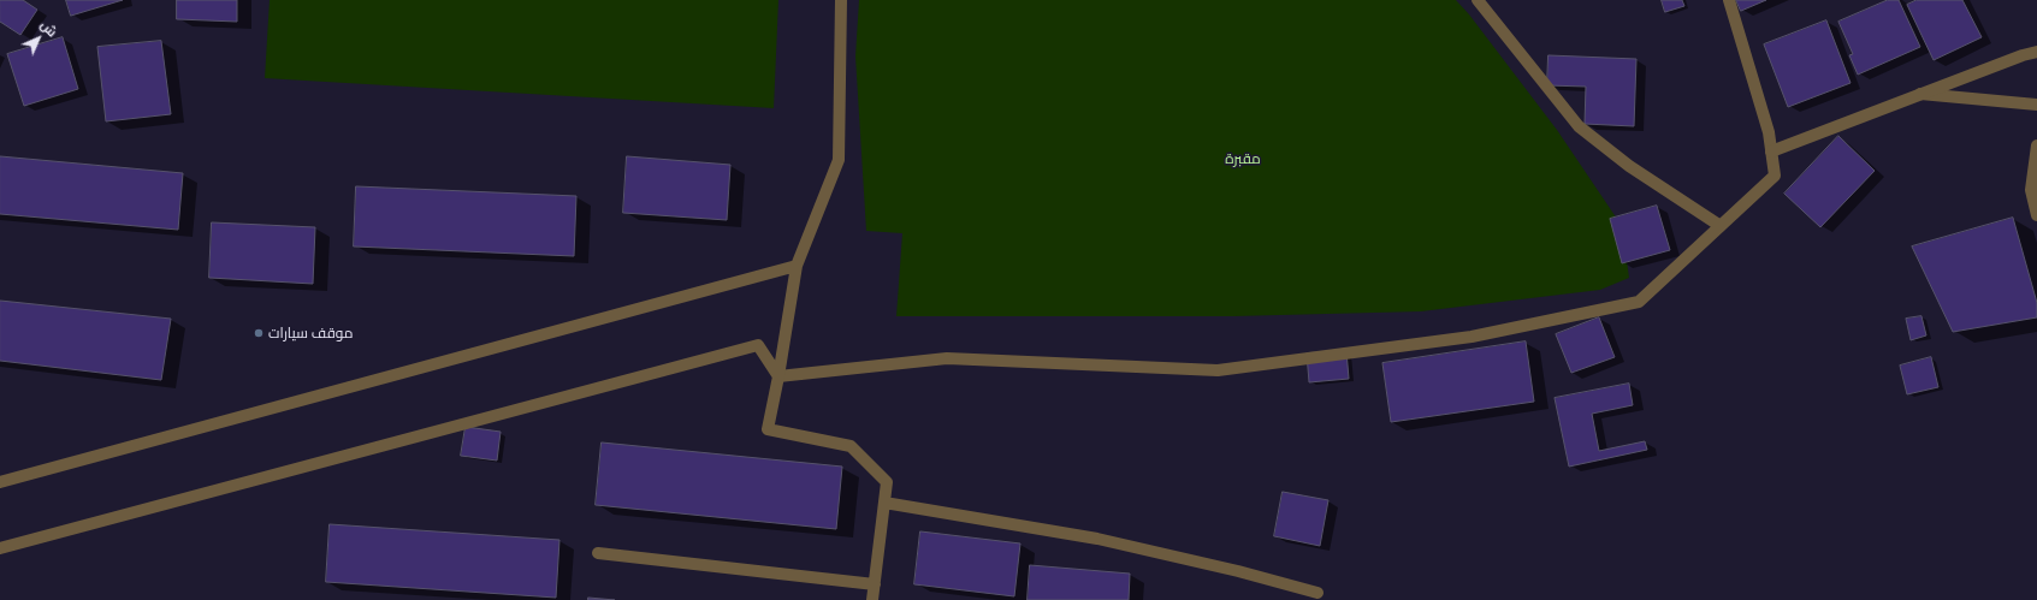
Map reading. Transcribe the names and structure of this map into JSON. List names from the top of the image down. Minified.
{"parks":["مقبرة"],"places":["موقف سيارات"],"north":"top right"}
